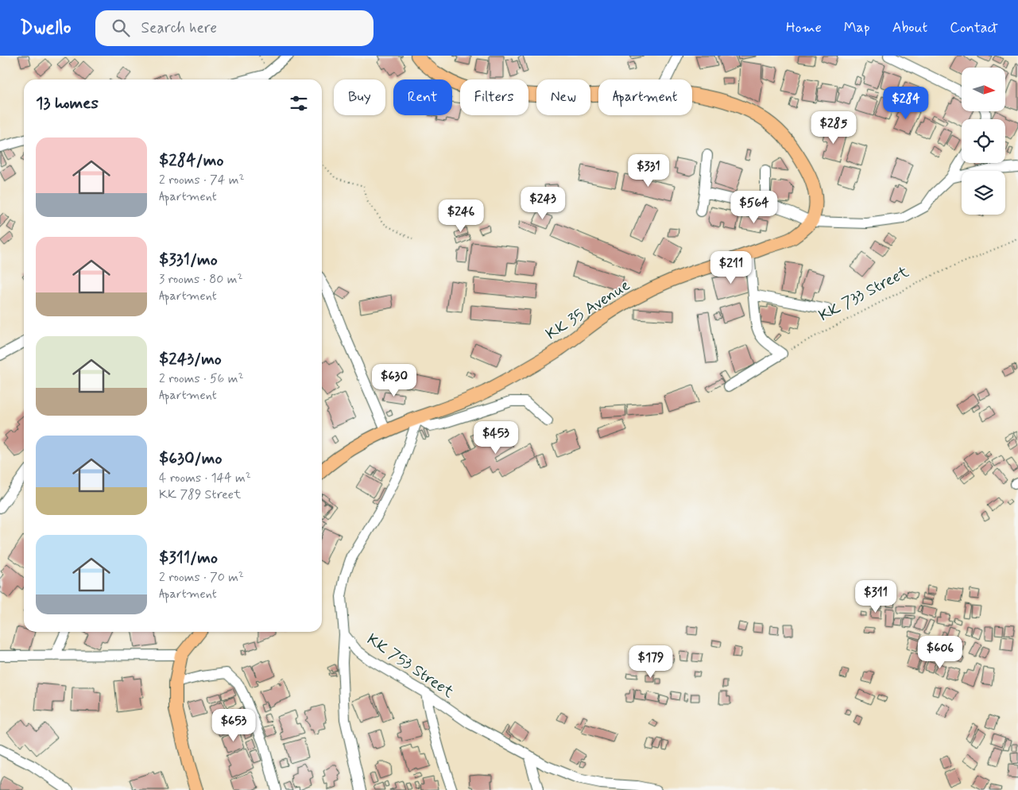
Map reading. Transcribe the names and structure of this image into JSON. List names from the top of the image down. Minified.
{"streets":{"main road":["KK 35 Avenue"],"street":["KK 753 Street"],"path":["KK 733 Street"]},"crossings":[["KK 35 Avenue","KK 753 Street"]],"north":"right","page":{"header":"Dwello","search":"Search here","nav":["Home","Map","About","Contact"],"chip":["Buy","Rent","Filters","New","Apartment"],"heading":"13 homes","price":["$284","$285","$331","$243","$564","$246","$211","$630","$453","$311","$606","$179","$653"],"list":[{"name":"$284/mo","note":"2 rooms · 74 m² · Apartment"},{"name":"$331/mo","note":"3 rooms · 80 m² · Apartment"},{"name":"$243/mo","note":"2 rooms · 56 m² · Apartment"},{"name":"$630/mo","note":"4 rooms · 144 m² · KK 789 Street"},{"name":"$311/mo","note":"2 rooms · 70 m² · Apartment"}]}}
